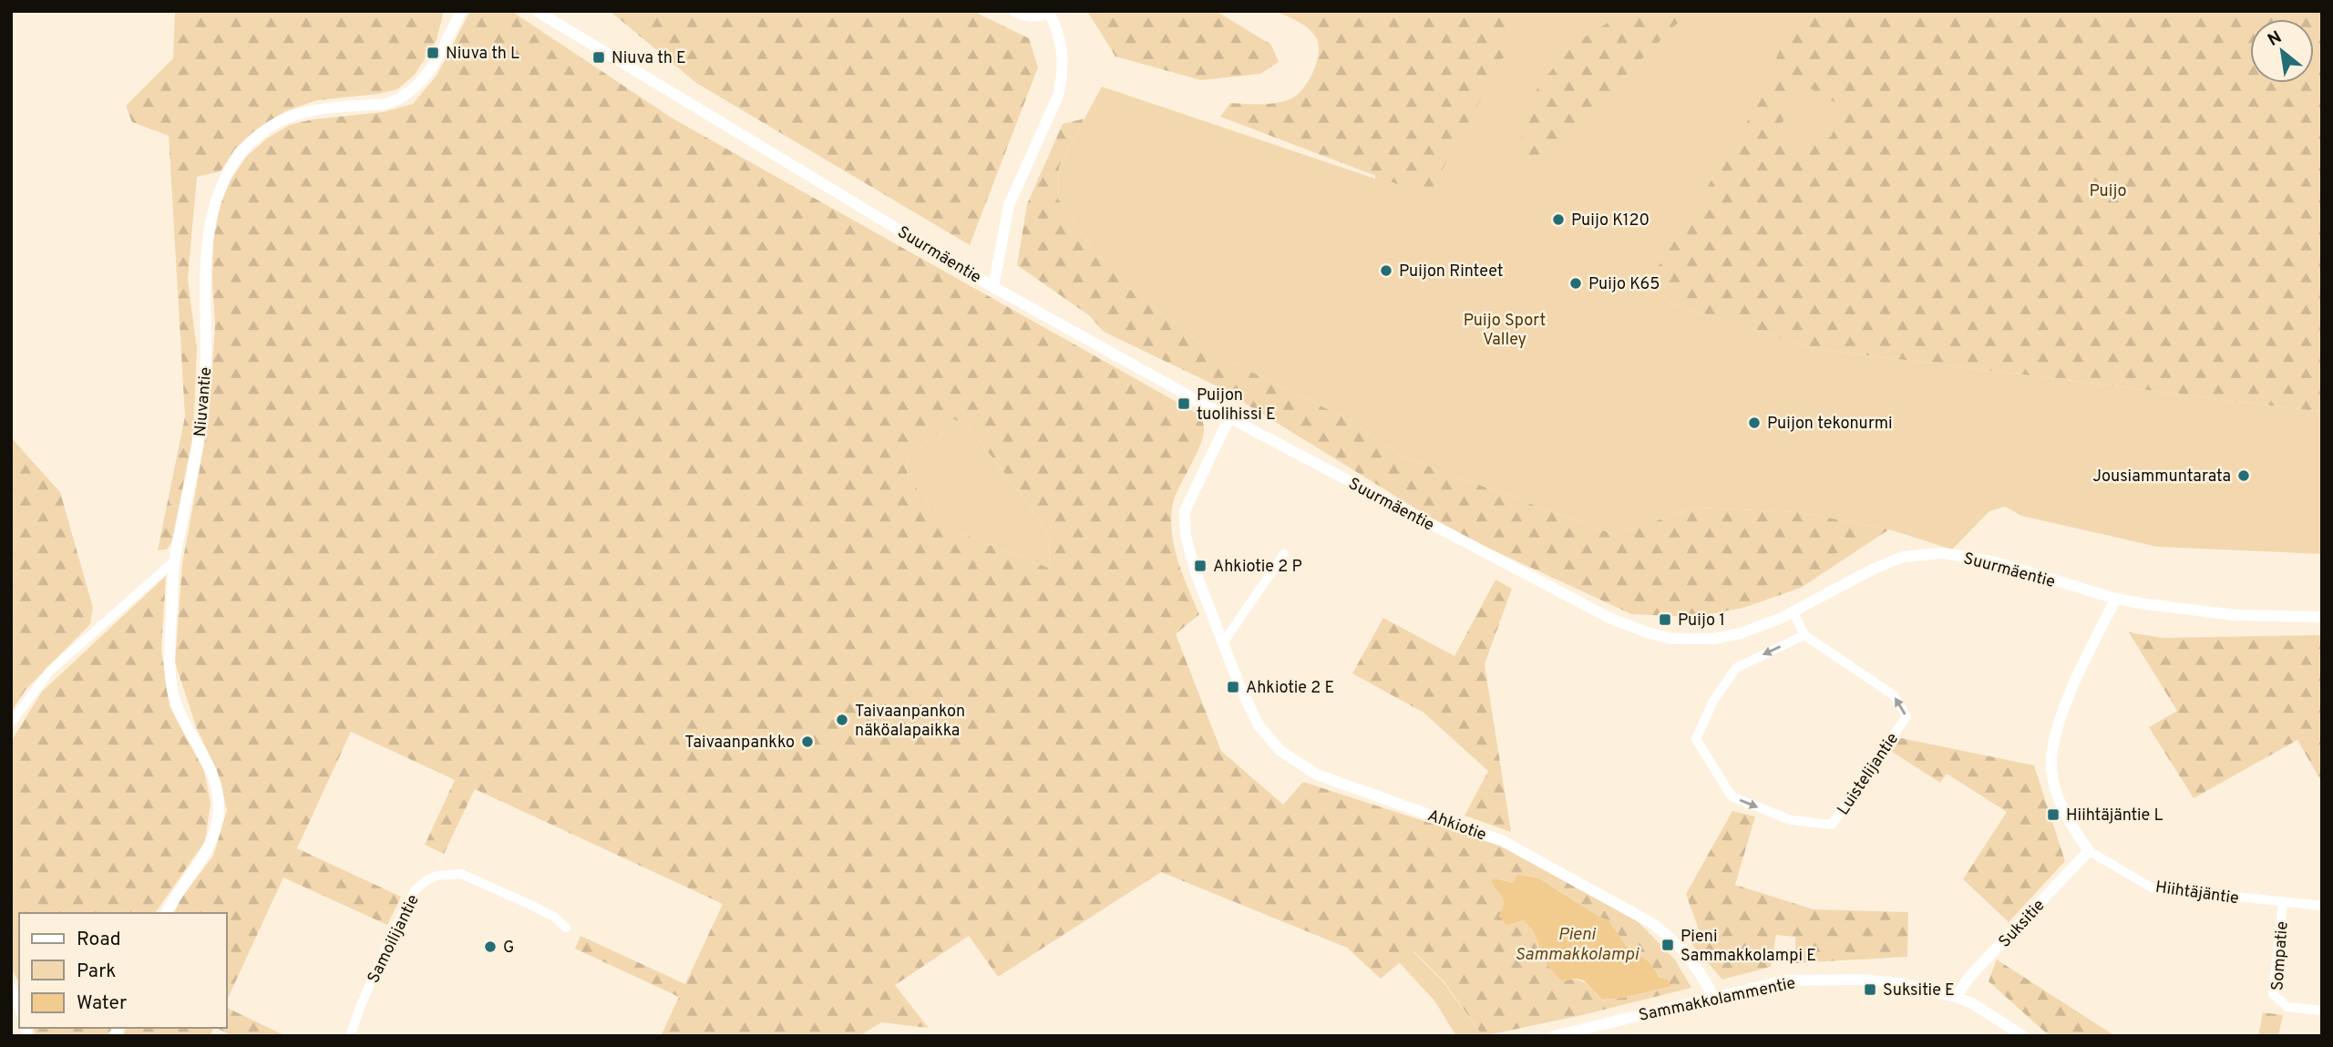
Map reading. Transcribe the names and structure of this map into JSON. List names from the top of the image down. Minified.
{"streets":{"street":["Suurmäentie","Niuvantie","Luistelijantie","Ahkiotie","Hiihtäjäntie","Suksitie","Samoilijantie","Sompatie","Sammakkolammentie"]},"crossings":[["Suurmäentie","Ahkiotie"],["Suurmäentie","Hiihtäjäntie"],["Ahkiotie","Sammakkolammentie"],["Hiihtäjäntie","Suksitie"],["Hiihtäjäntie","Sompatie"],["Suksitie","Sammakkolammentie"]],"water":["Pieni Sammakkolampi"],"parks":["Puijo","Puijo Sport Valley"],"places":{"transit":["Niuva th L","Niuva th E","Puijon tuolihissi E","Ahkiotie 2 P","Puijo 1","Ahkiotie 2 E","Hiihtäjäntie L","Pieni Sammakkolampi E","Suksitie E"],"other":["Puijo K120","Puijon Rinteet","Puijo K65","Puijon tekonurmi","Jousiammuntarata","Taivaanpankon näköalapaikka","Taivaanpankko","G"]},"legend":["Road","Park","Water"],"north":"top left"}
